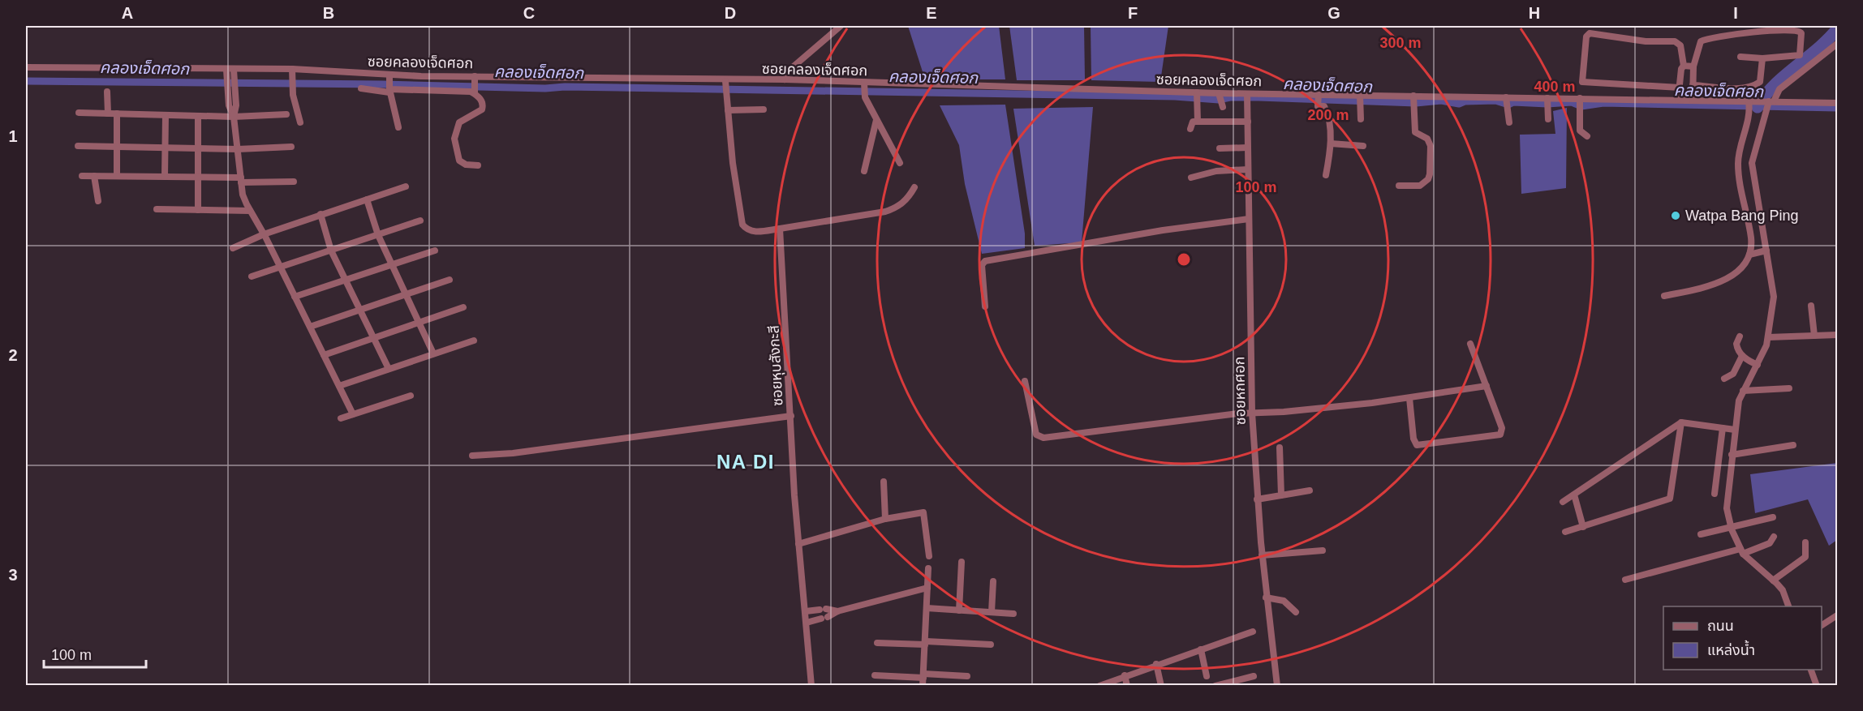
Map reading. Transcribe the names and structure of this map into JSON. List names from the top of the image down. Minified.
{"streets":{"street":["ซอยคลองเจ็ดศอก","ซอยหุบสังกะสี","ซอยหกศอก"]},"crossings":[["ซอยคลองเจ็ดศอก","ซอยหกศอก"]],"districts":["NA DI"],"water":["คลองเจ็ดศอก"],"places":["Watpa Bang Ping"],"legend":["ถนน","แหล่งน้ำ"],"scale_bar":"100 m","grid":{"columns":["A","B","C","D","E","F","G","H","I"],"rows":["1","2","3"]},"rings":["300 m","400 m","200 m","100 m"]}
